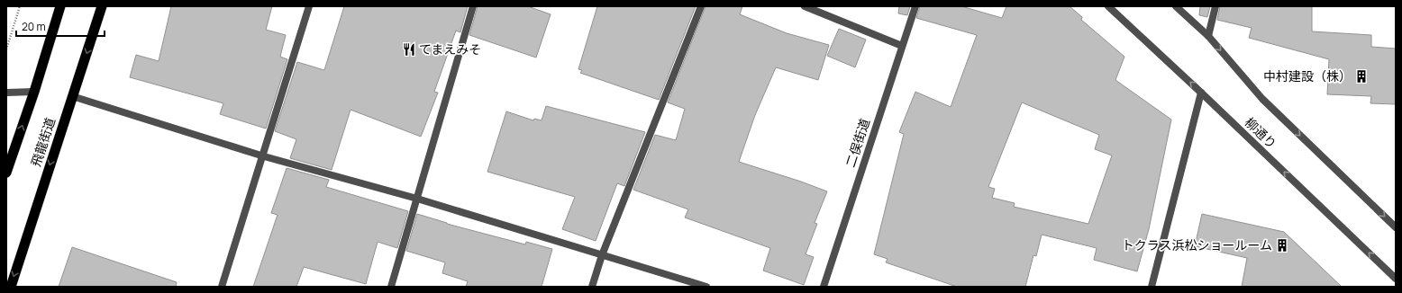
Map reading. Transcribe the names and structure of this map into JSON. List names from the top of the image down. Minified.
{"streets":{"highway":["飛龍街道"],"street":["柳通り","二俣街道"]},"places":{"restaurant":["てまえみそ"],"building":["中村建設（株）","トクラス浜松ショールーム"]},"scale_bar":"20 m"}
